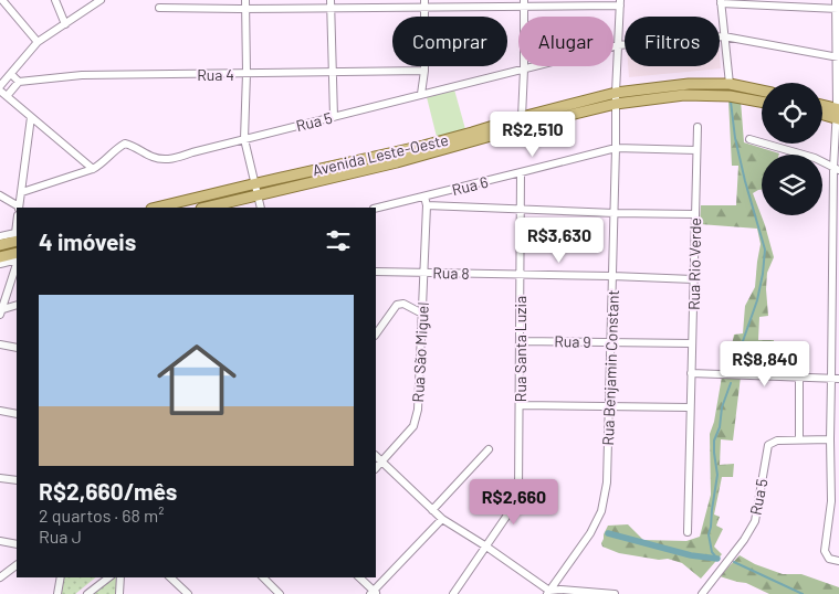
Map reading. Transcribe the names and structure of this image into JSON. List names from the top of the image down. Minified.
{"streets":{"main road":["Avenida Leste-Oeste"],"street":["Rua 4","Rua 5","Rua 6","Rua Rio Verde","Rua 8","Rua 9","Rua Santa Luzia","Rua São Miguel","Rua Benjamin Constant"]},"crossings":[["Rua 5","Rua Benjamin Constant"],["Avenida Leste-Oeste","Rua Benjamin Constant"],["Rua 6","Rua Rio Verde"],["Rua 6","Rua Santa Luzia"],["Rua 6","Rua São Miguel"],["Rua 6","Rua Benjamin Constant"],["Rua Rio Verde","Rua 8"],["Rua Rio Verde","Rua 9"],["Rua 8","Rua Santa Luzia"],["Rua 8","Rua São Miguel"],["Rua 8","Rua Benjamin Constant"],["Rua 9","Rua Santa Luzia"],["Rua 9","Rua Benjamin Constant"]],"page":{"chip":["Comprar","Alugar","Filtros"],"price":["R$2,510","R$3,630","R$8,840","R$2,660"],"heading":"4 imóveis","list":[{"name":"R$2,660/mês","note":"2 quartos · 68 m² · Rua J"}]}}
